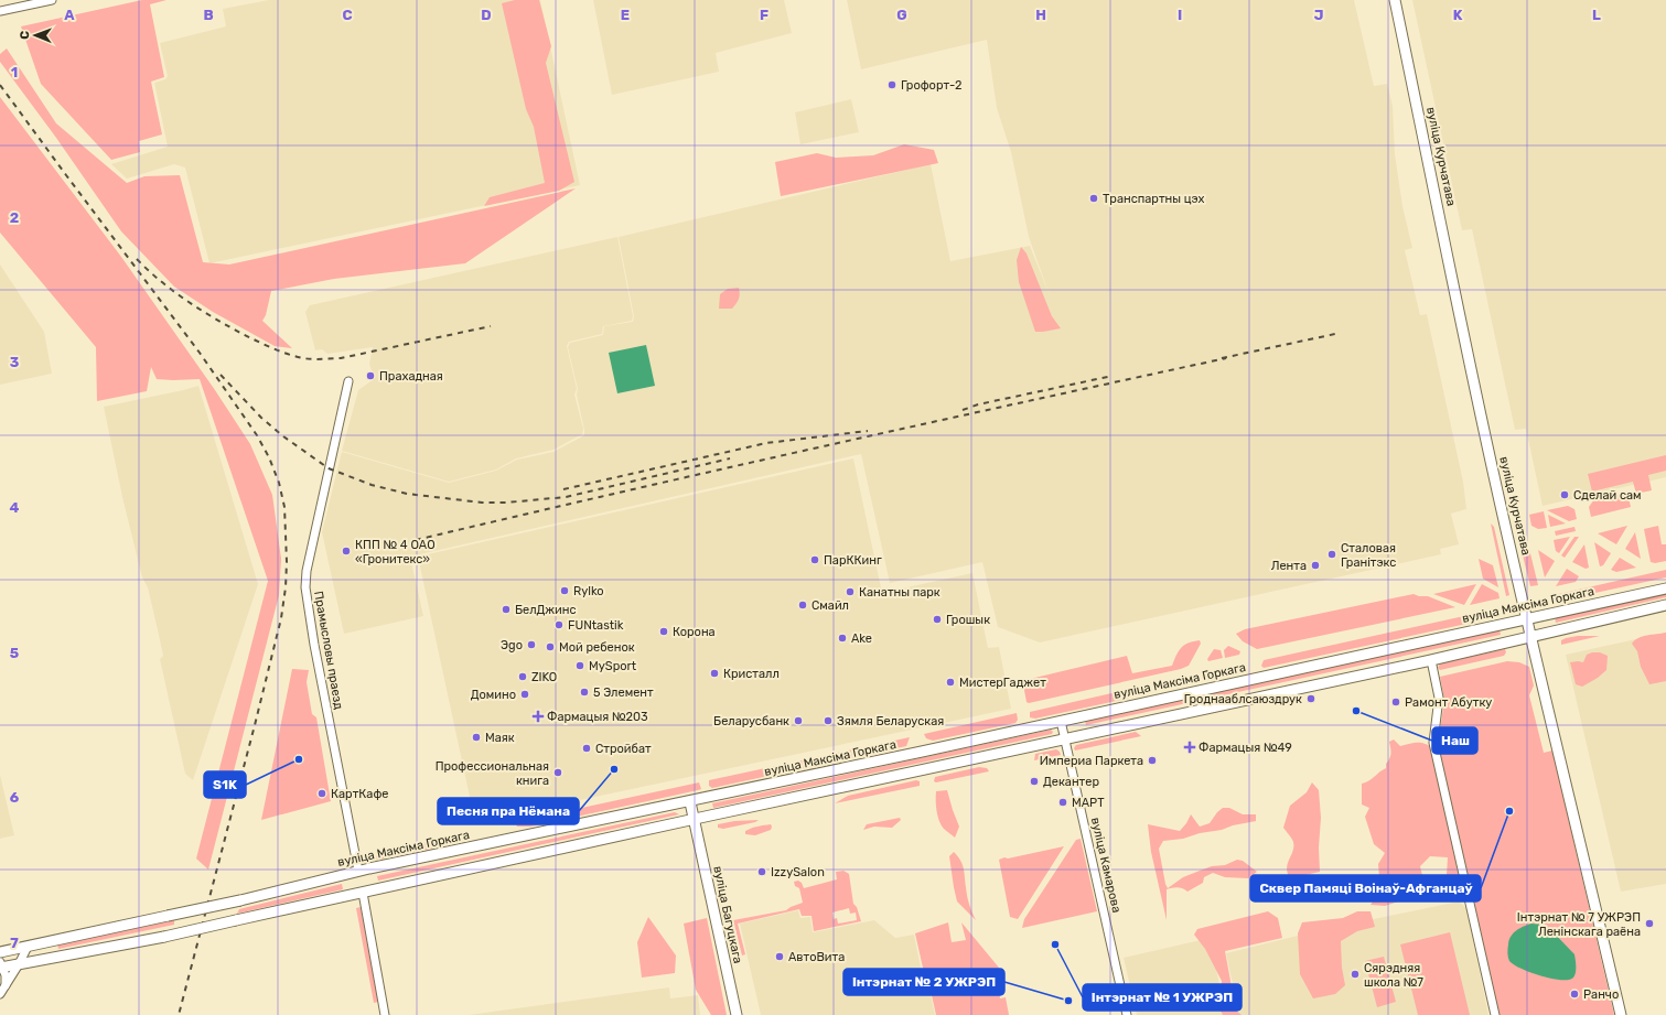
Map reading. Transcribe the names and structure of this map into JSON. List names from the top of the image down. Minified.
{"streets":{"main road":["вуліца Курчатава","вуліца Максіма Горкага","вуліца Багуцкага"],"street":["Прамысловы праезд","вуліца Камарова"]},"crossings":[["вуліца Курчатава","вуліца Максіма Горкага"],["вуліца Максіма Горкага","Прамысловы праезд"],["вуліца Максіма Горкага","вуліца Камарова"],["вуліца Максіма Горкага","вуліца Багуцкага"]],"places":{"other":["Грофорт-2","Транспартны цэх","Прахадная","Сделай сам","КПП № 4 ОАО «Гронитекс»","Сталовая Гранітэкс","ПарККинг","Лента","Rylko","Канатны парк","Смайл","БелДжинс","Грошык","FUNtastik","Корона","Ake","Эgo","Мой ребенок","MySport","Кристалл","ZIKO","МистерГаджет","5 Элемент","Домино","Гроднааблсаюздрук","Рамонт Абутку","Наш","Беларусбанк","Зямля Беларуская","Маяк","Стройбат","S1K","Империа Паркета","Песня пра Нёмана","Профессиональная книга","Декантер","КартКафе","МАРТ","Сквер Памяці Воінаў-Афганцаў","IzzySalon","Інтэрнат № 7 УЖРЭП Ленінскага раёна","Інтэрнат № 1 УЖРЭП","АвтоВита","Сярэдняя школа №7","Ранчо","Інтэрнат № 2 УЖРЭП"],"health":["Фармацыя №203","Фармацыя №49"]},"north":"left","grid":{"columns":["A","B","C","D","E","F","G","H","I","J","K","L"],"rows":["1","2","3","4","5","6","7"]}}
